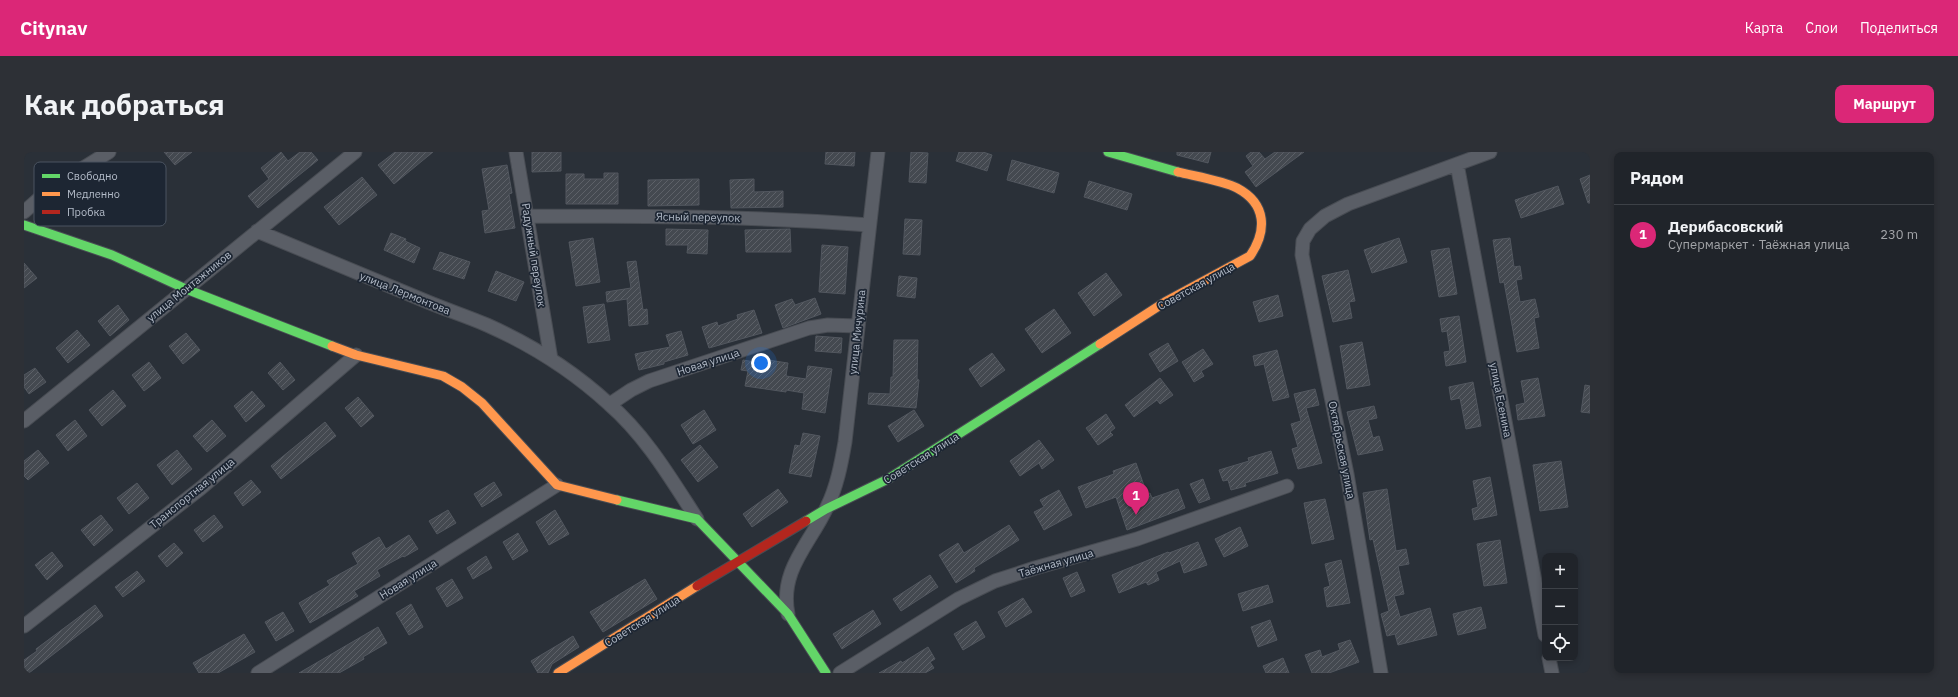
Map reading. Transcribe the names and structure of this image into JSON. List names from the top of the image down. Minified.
{"streets":{"street":["Ясный переулок","Радужный переулок","улица Монтажников","Советская улица","улица Лермонтова","улица Мичурина","Новая улица","улица Есенина","Октябрьская улица","Транспортная улица","Таёжная улица"]},"crossings":[["Ясный переулок","Радужный переулок"],["Ясный переулок","улица Мичурина"],["Радужный переулок","улица Лермонтова"],["улица Монтажников","улица Лермонтова"],["Советская улица","улица Мичурина"],["улица Лермонтова","Новая улица"],["улица Мичурина","Новая улица"],["улица Есенина","Октябрьская улица"]],"legend":["Свободно","Медленно","Пробка"],"page":{"header":"Citynav","nav":["Карта","Слои","Поделиться"],"buttons":"Маршрут","title":"Как добраться","heading":"Рядом","list":[{"mark":"1","name":"Дерибасовский","note":"Супермаркет · Таёжная улица","value":"230 m"}],"pins":"1","map_buttons":["+","−"]}}
